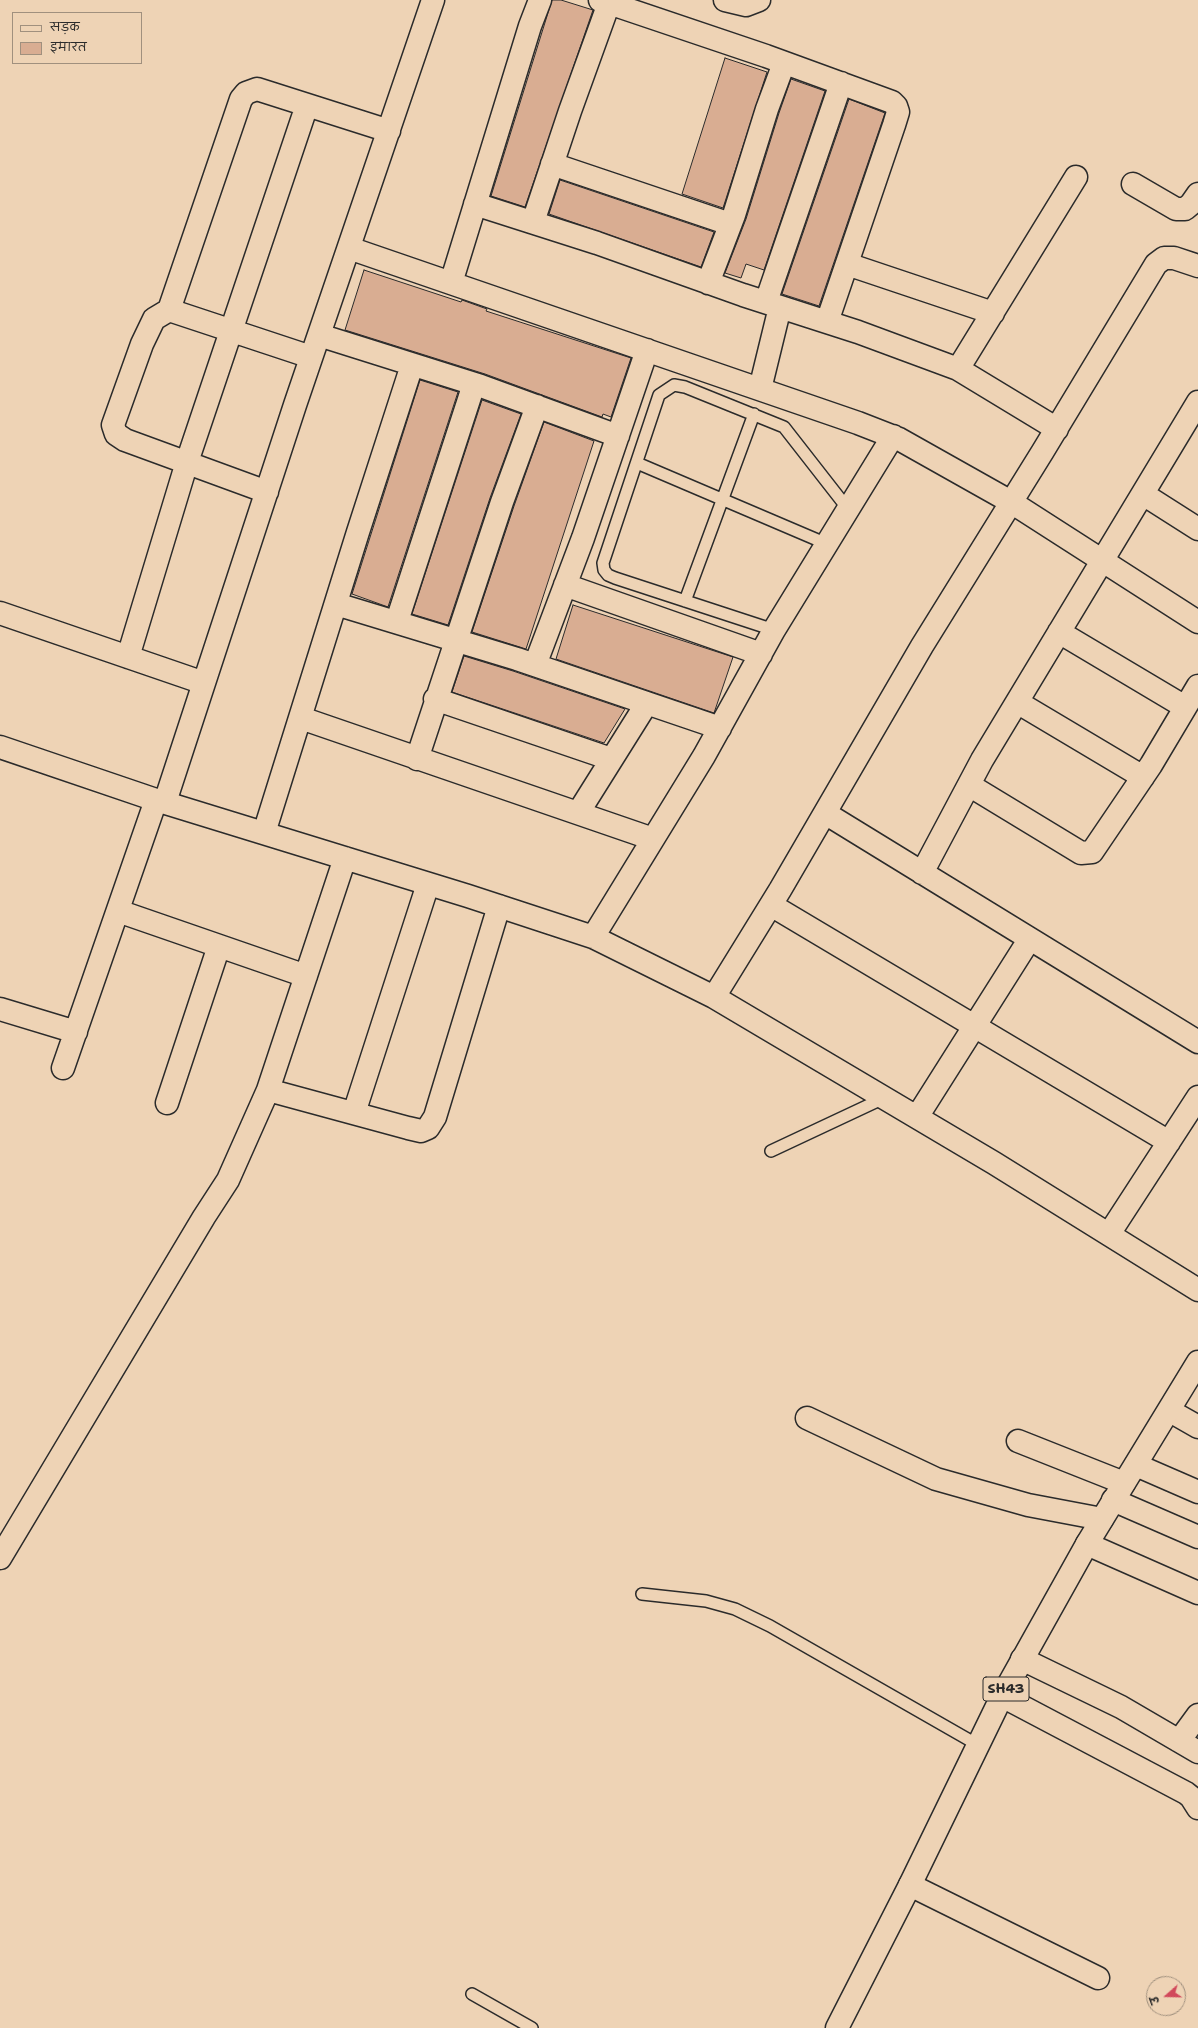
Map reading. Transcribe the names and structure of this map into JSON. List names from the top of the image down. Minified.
{"streets":{"street":["SH43"]},"legend":["सड़क","इमारत"],"north":"left"}
